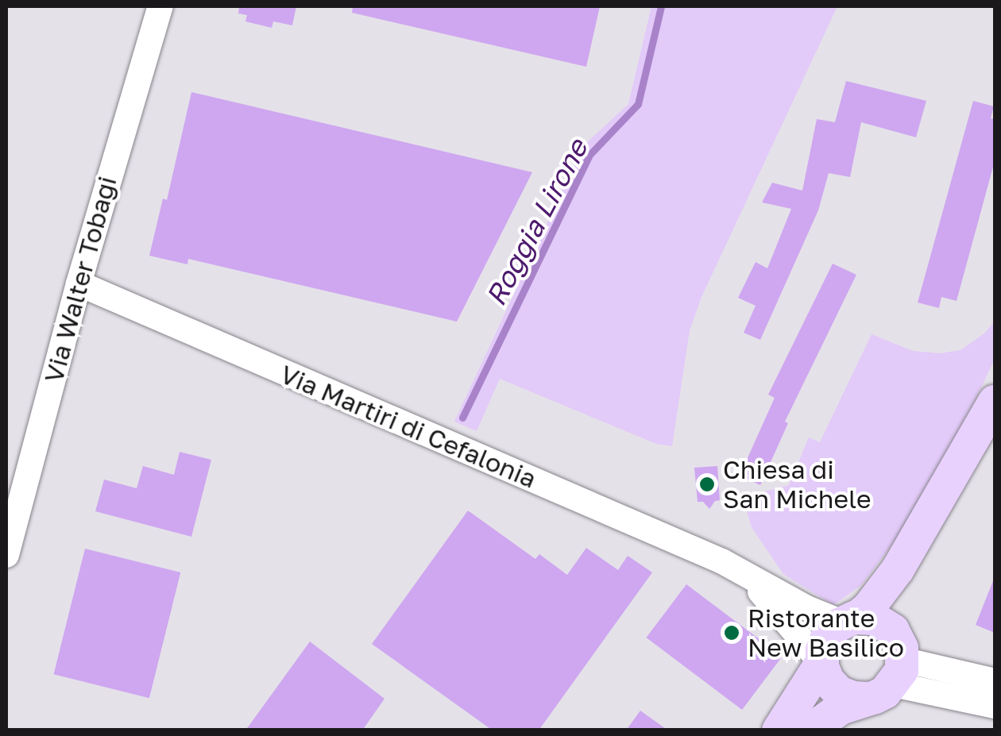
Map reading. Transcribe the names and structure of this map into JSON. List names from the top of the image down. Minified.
{"streets":{"street":["Via Walter Tobagi","Via Martiri di Cefalonia"]},"crossings":[["Via Walter Tobagi","Via Martiri di Cefalonia"]],"water":["Roggia Lirone"],"places":["Chiesa di San Michele","Ristorante New Basilico"]}
